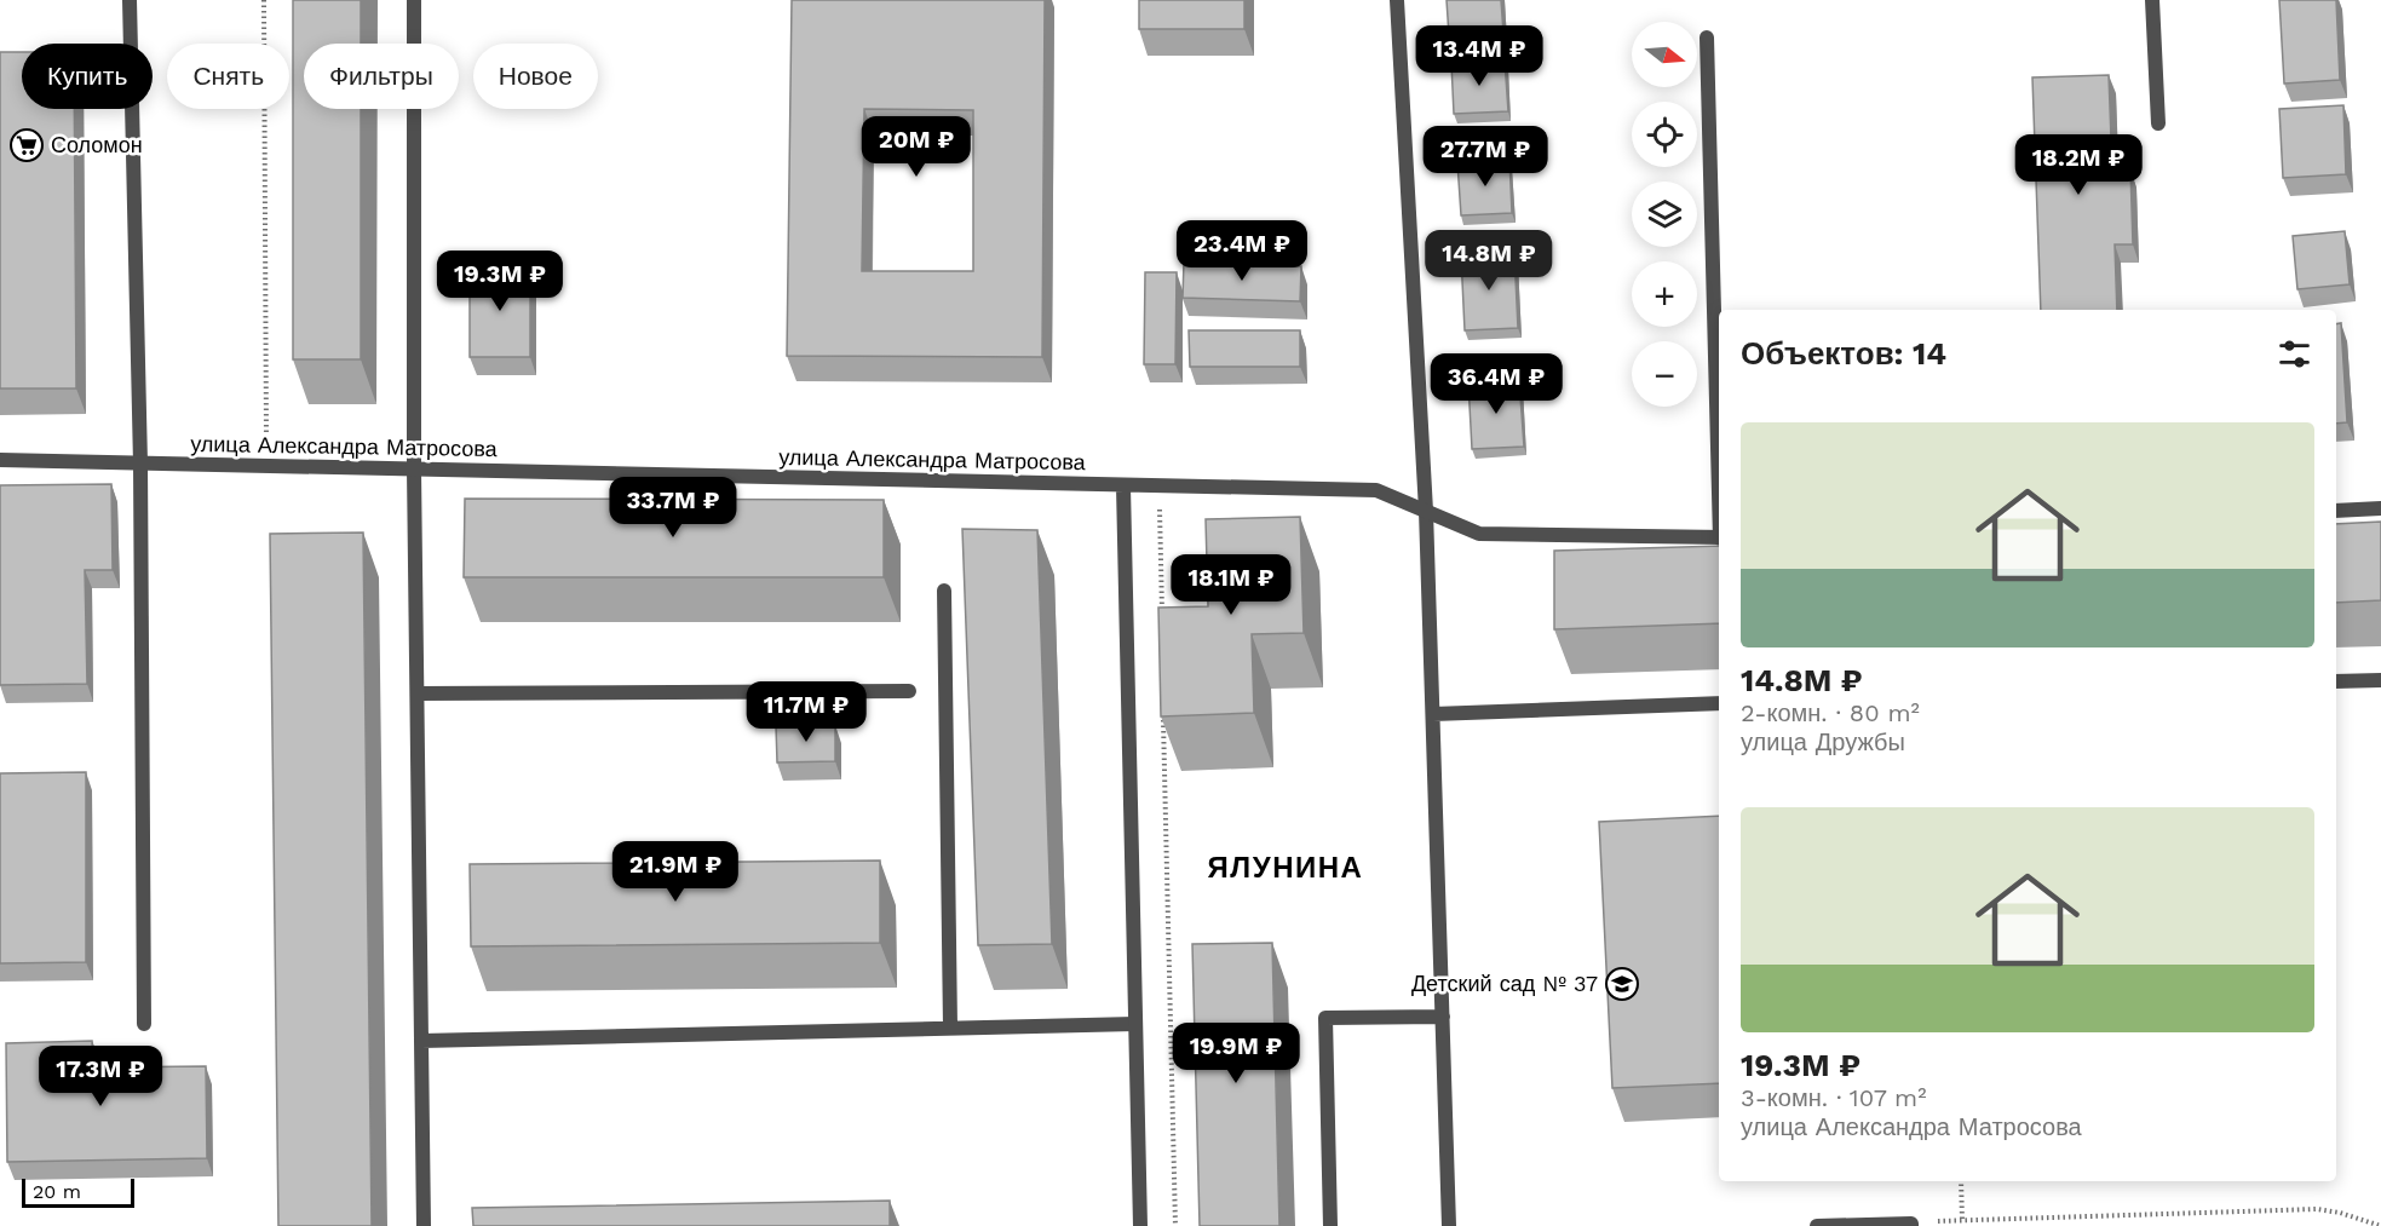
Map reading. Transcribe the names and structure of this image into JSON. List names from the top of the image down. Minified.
{"streets":{"street":["улица Александра Матросова"]},"districts":["ЯЛУНИНА"],"places":{"supermarket":["Соломон"],"school or university":["Детский сад № 37"]},"scale_bar":"20 m","north":"right","page":{"map_buttons":["+","−"],"price":["13.4M ₽","20M ₽","27.7M ₽","18.2M ₽","23.4M ₽","14.8M ₽","19.3M ₽","36.4M ₽","33.7M ₽","18.1M ₽","11.7M ₽","21.9M ₽","19.9M ₽","17.3M ₽"],"chip":["Купить","Снять","Фильтры","Новое"],"heading":"Объектов: 14","list":[{"name":"14.8M ₽","note":"2-комн. · 80 m² · улица Дружбы"},{"name":"19.3M ₽","note":"3-комн. · 107 m² · улица Александра Матросова"}],"scale":"20 m"}}
